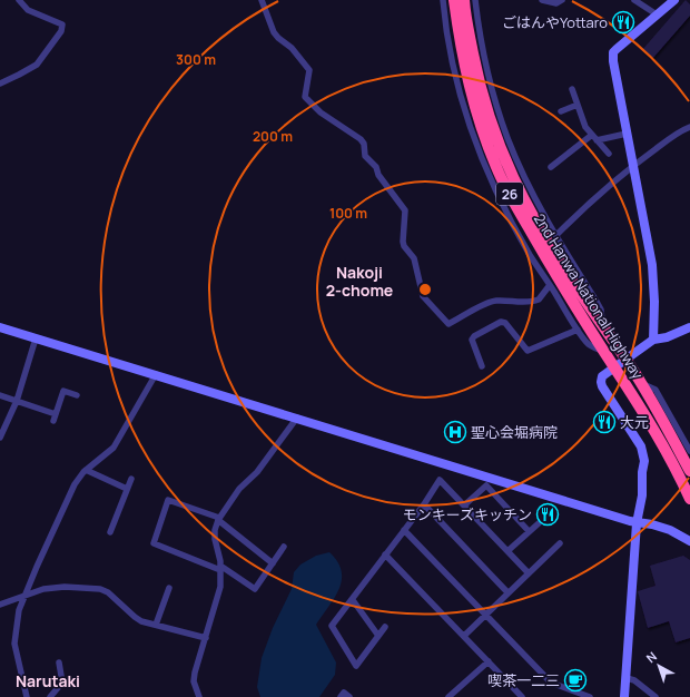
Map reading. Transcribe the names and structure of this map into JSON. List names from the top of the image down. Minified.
{"streets":{"highway":["26","2nd Hanwa National Highway"]},"districts":["Nakoji 2-chome","Narutaki"],"places":{"restaurant":["ごはんやYottaro","大元","モンキーズキッチン"],"hospital":["聖心会堀病院"],"cafe":["喫茶一二三"]},"north":"top left","rings":["300 m","200 m","100 m"]}
